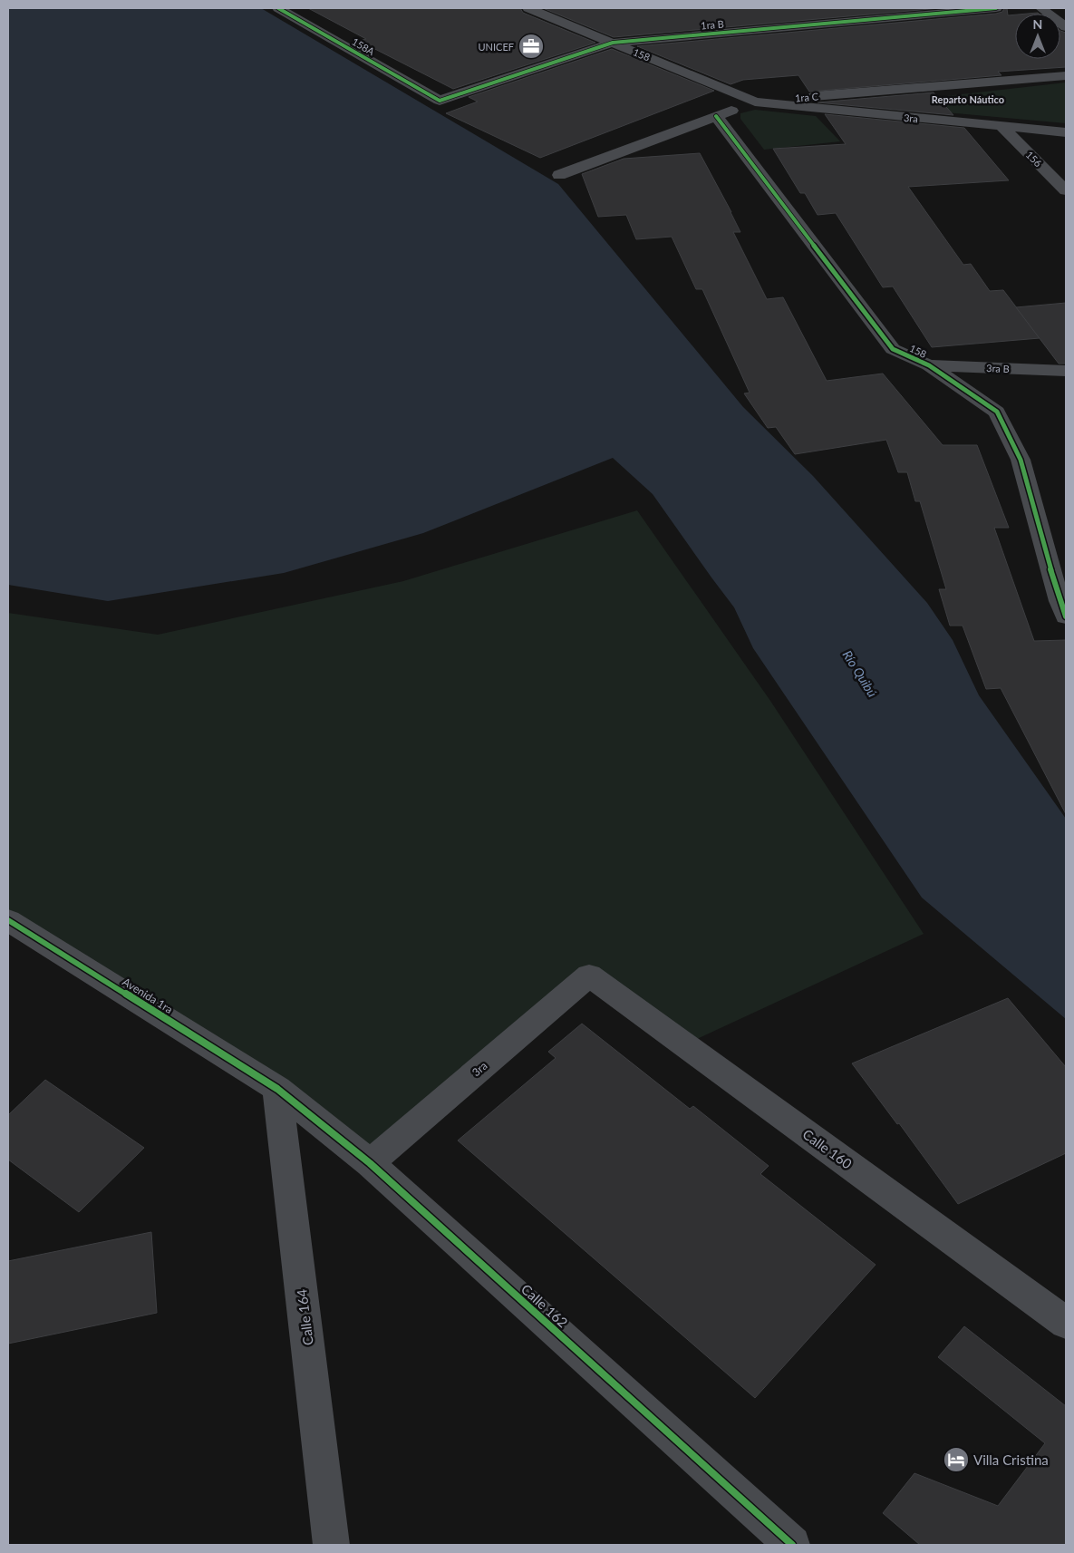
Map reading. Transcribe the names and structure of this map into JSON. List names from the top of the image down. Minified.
{"streets":{"street":["1ra B","158A","158","1ra C","3ra","156","3ra B","Avenida 1ra","Calle 160","Calle 162","Calle 164"]},"crossings":[["1ra B","158A"],["1ra B","158"],["158","1ra C"],["158","3ra"],["158","3ra B"],["1ra C","3ra"],["3ra","156"],["3ra","Calle 160"],["3ra","Calle 162"],["Avenida 1ra","Calle 162"],["Avenida 1ra","Calle 164"],["Calle 162","Calle 164"]],"districts":["Reparto Náutico"],"water":["Río Quibú"],"places":{"office":["UNICEF"],"hotel":["Villa Cristina"]},"north":"top"}
